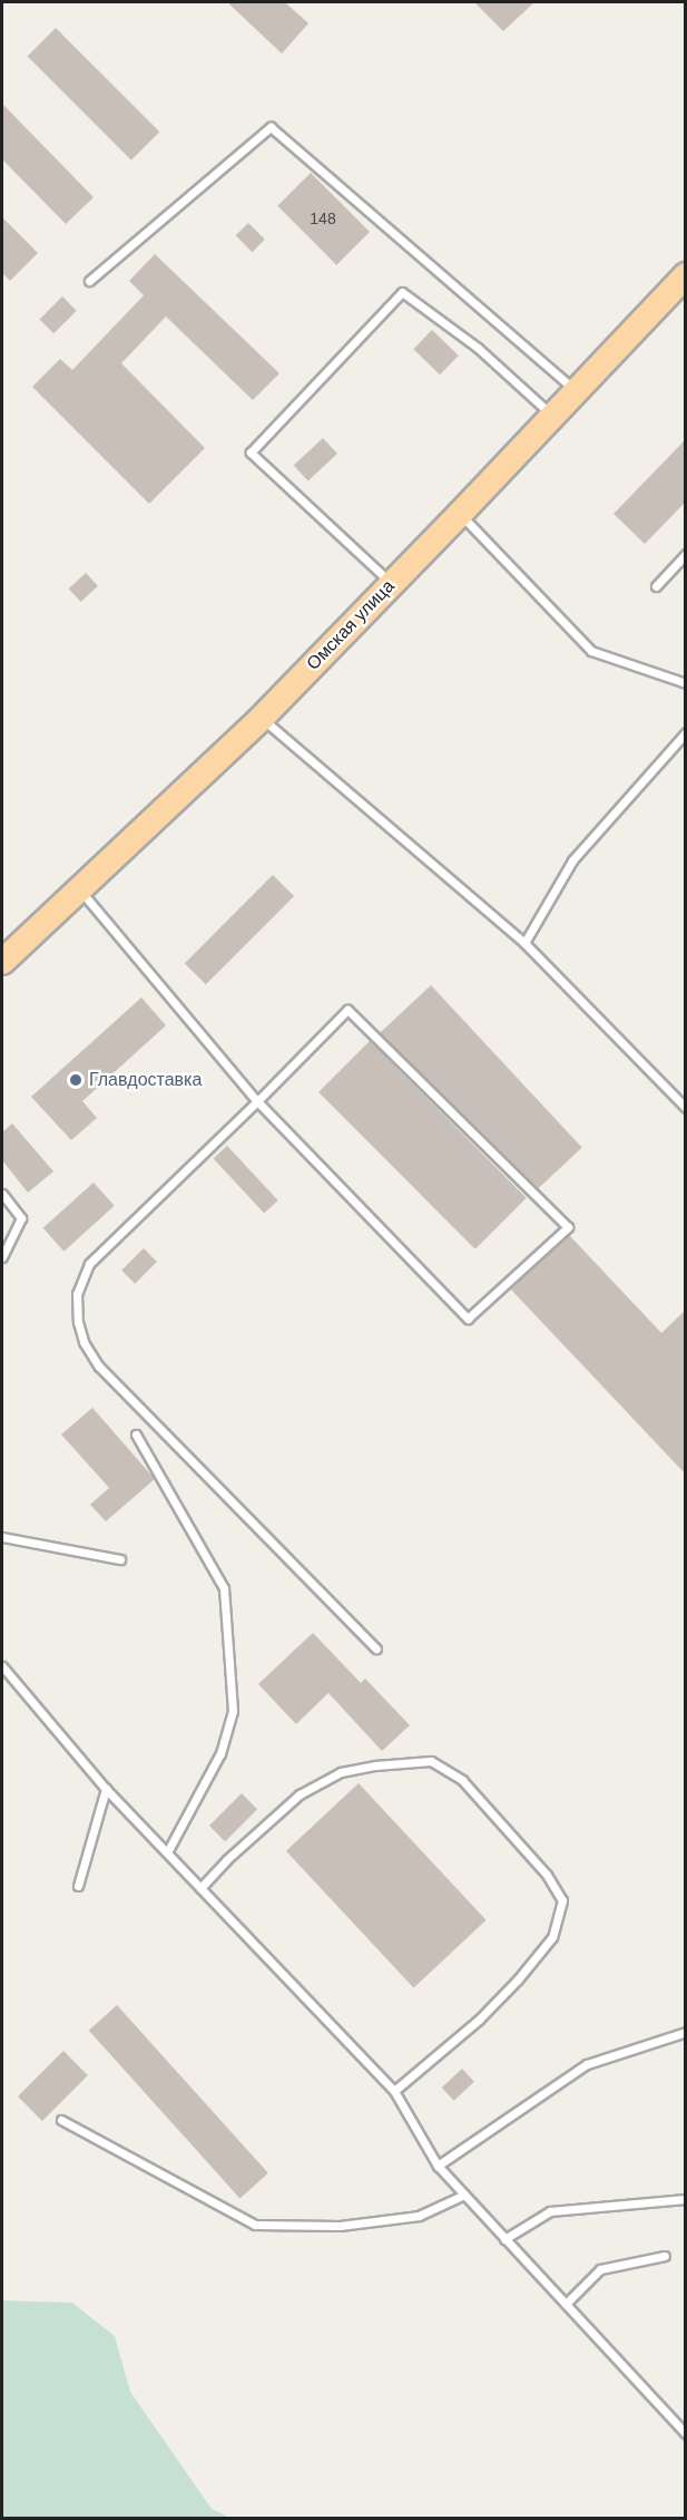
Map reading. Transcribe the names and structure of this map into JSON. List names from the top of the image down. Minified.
{"streets":{"main road":["Омская улица"]},"places":["Главдоставка"],"house_numbers":["148"]}
